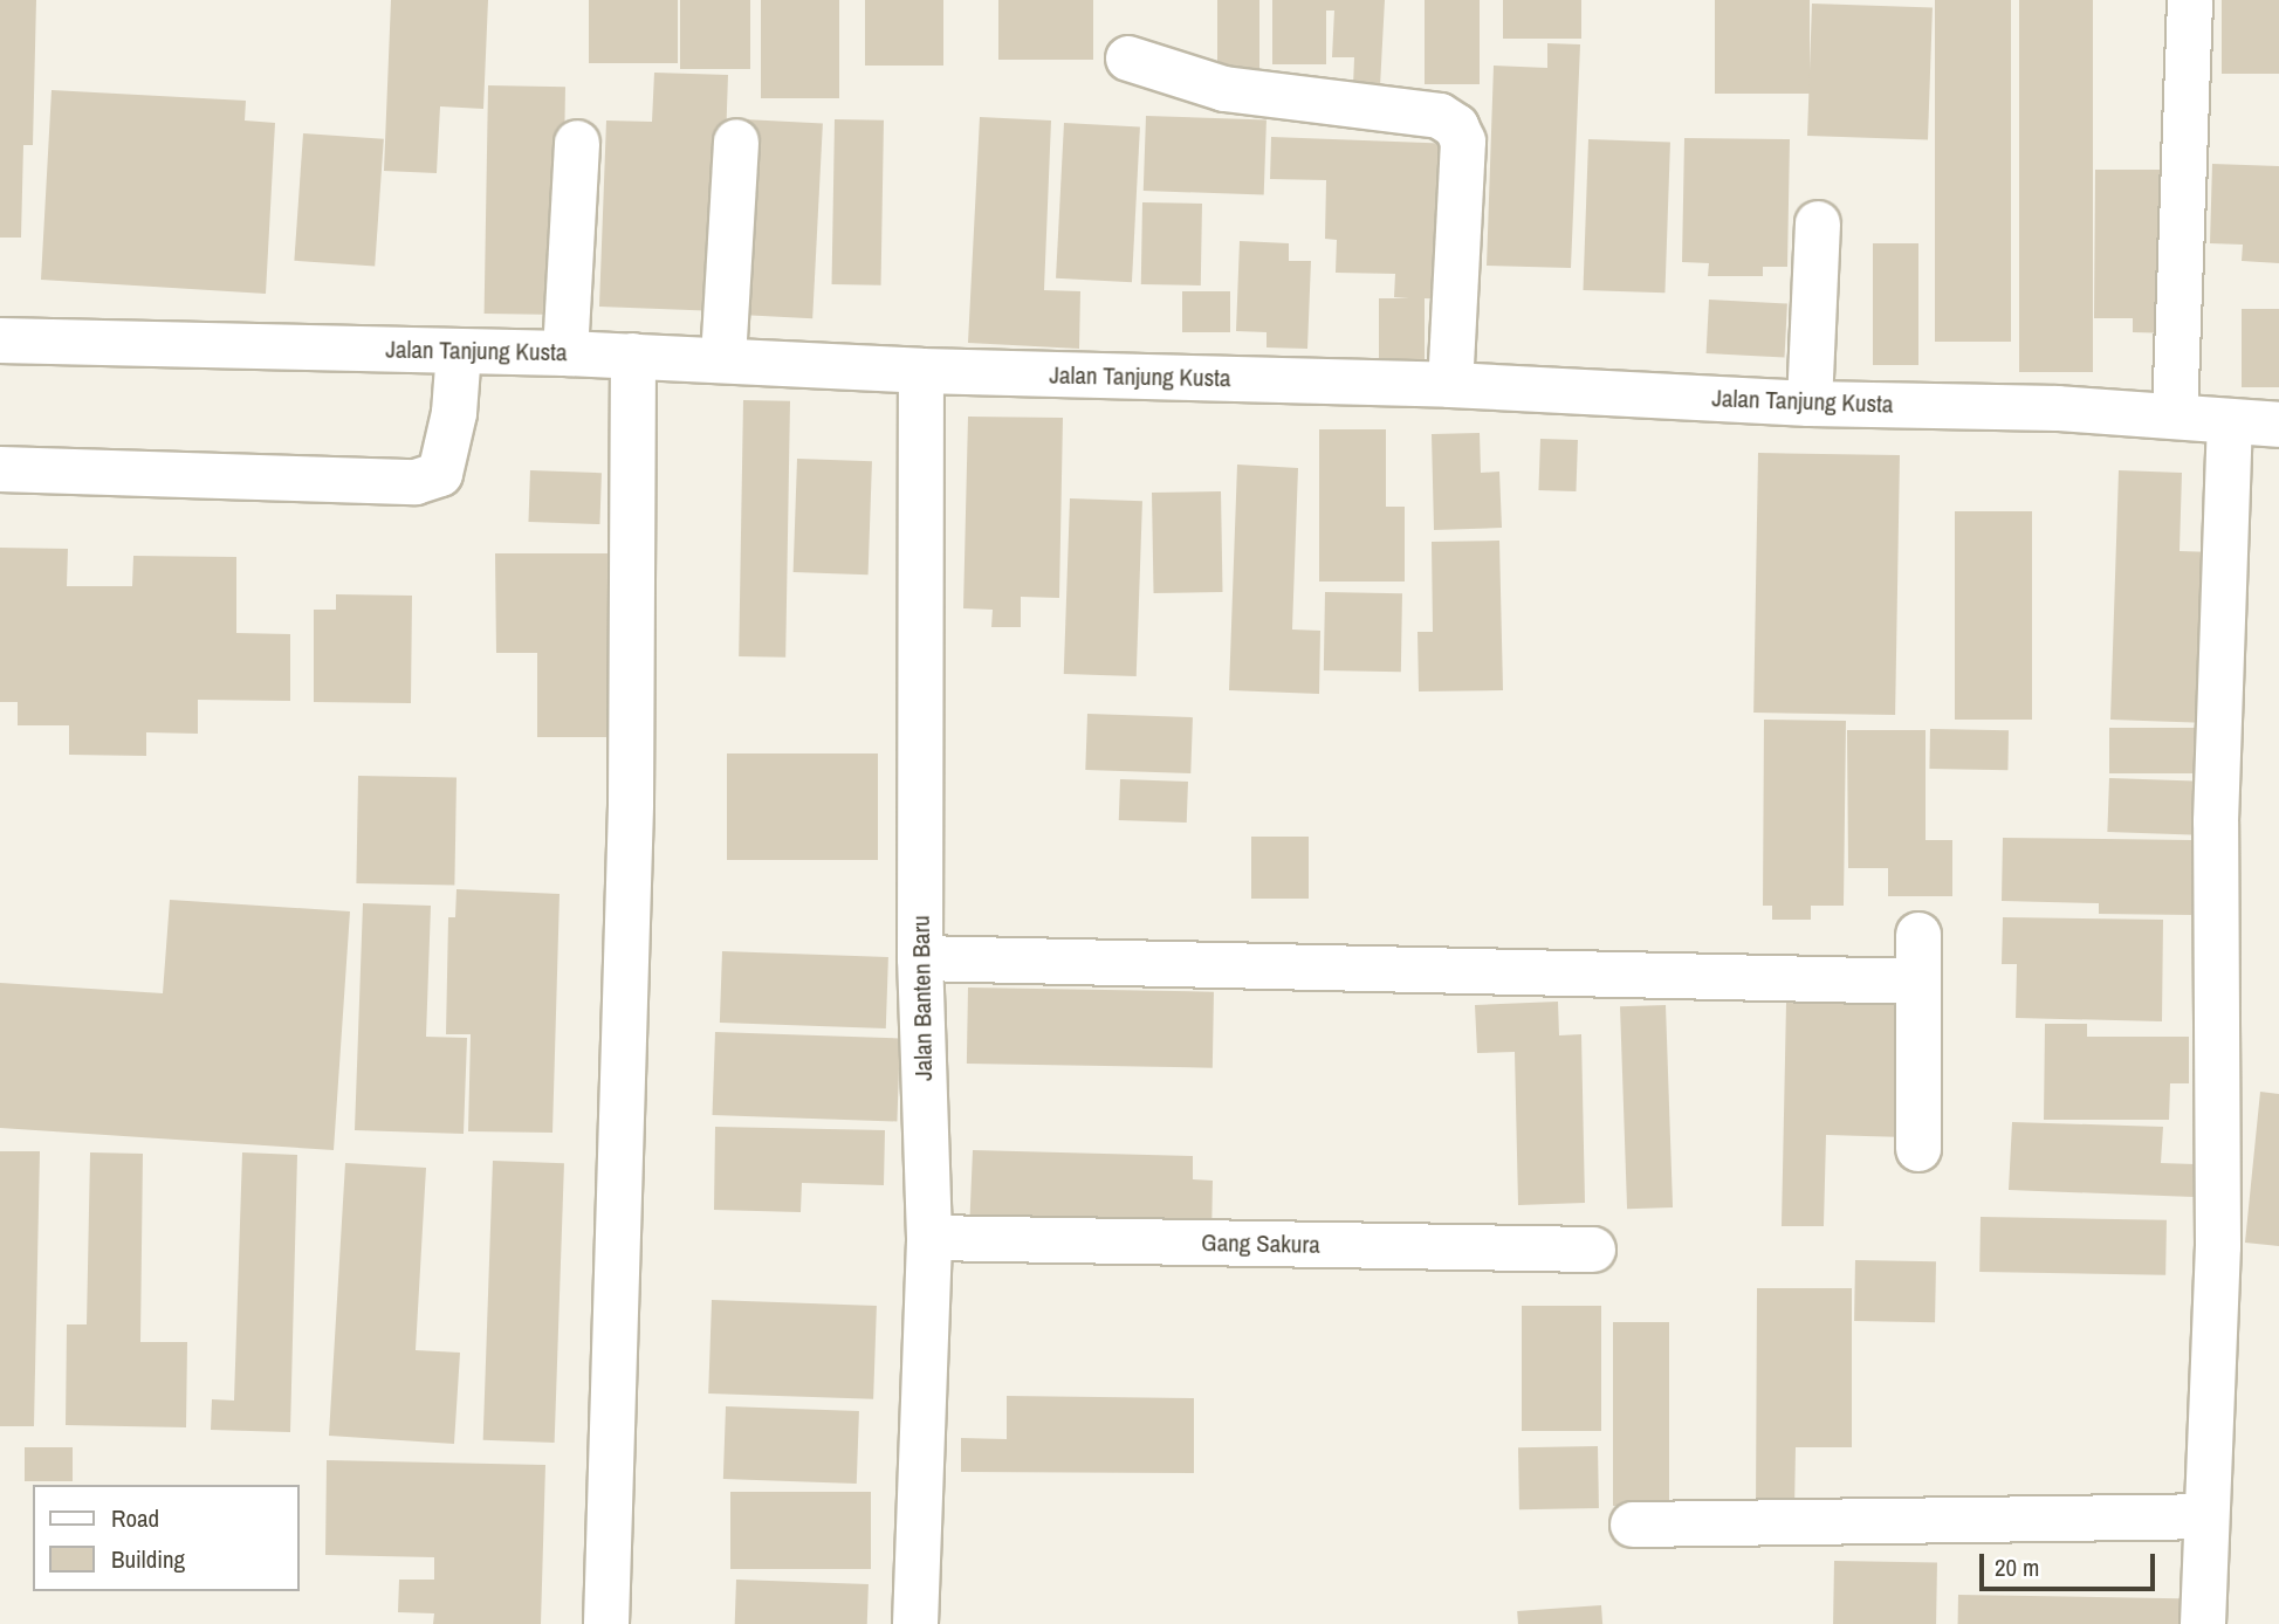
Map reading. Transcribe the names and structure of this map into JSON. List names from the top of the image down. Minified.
{"streets":{"street":["Jalan Tanjung Kusta","Jalan Banten Baru","Gang Sakura"]},"crossings":[["Jalan Tanjung Kusta","Jalan Banten Baru"],["Jalan Banten Baru","Gang Sakura"]],"legend":["Road","Building"],"scale_bar":"20 m"}
